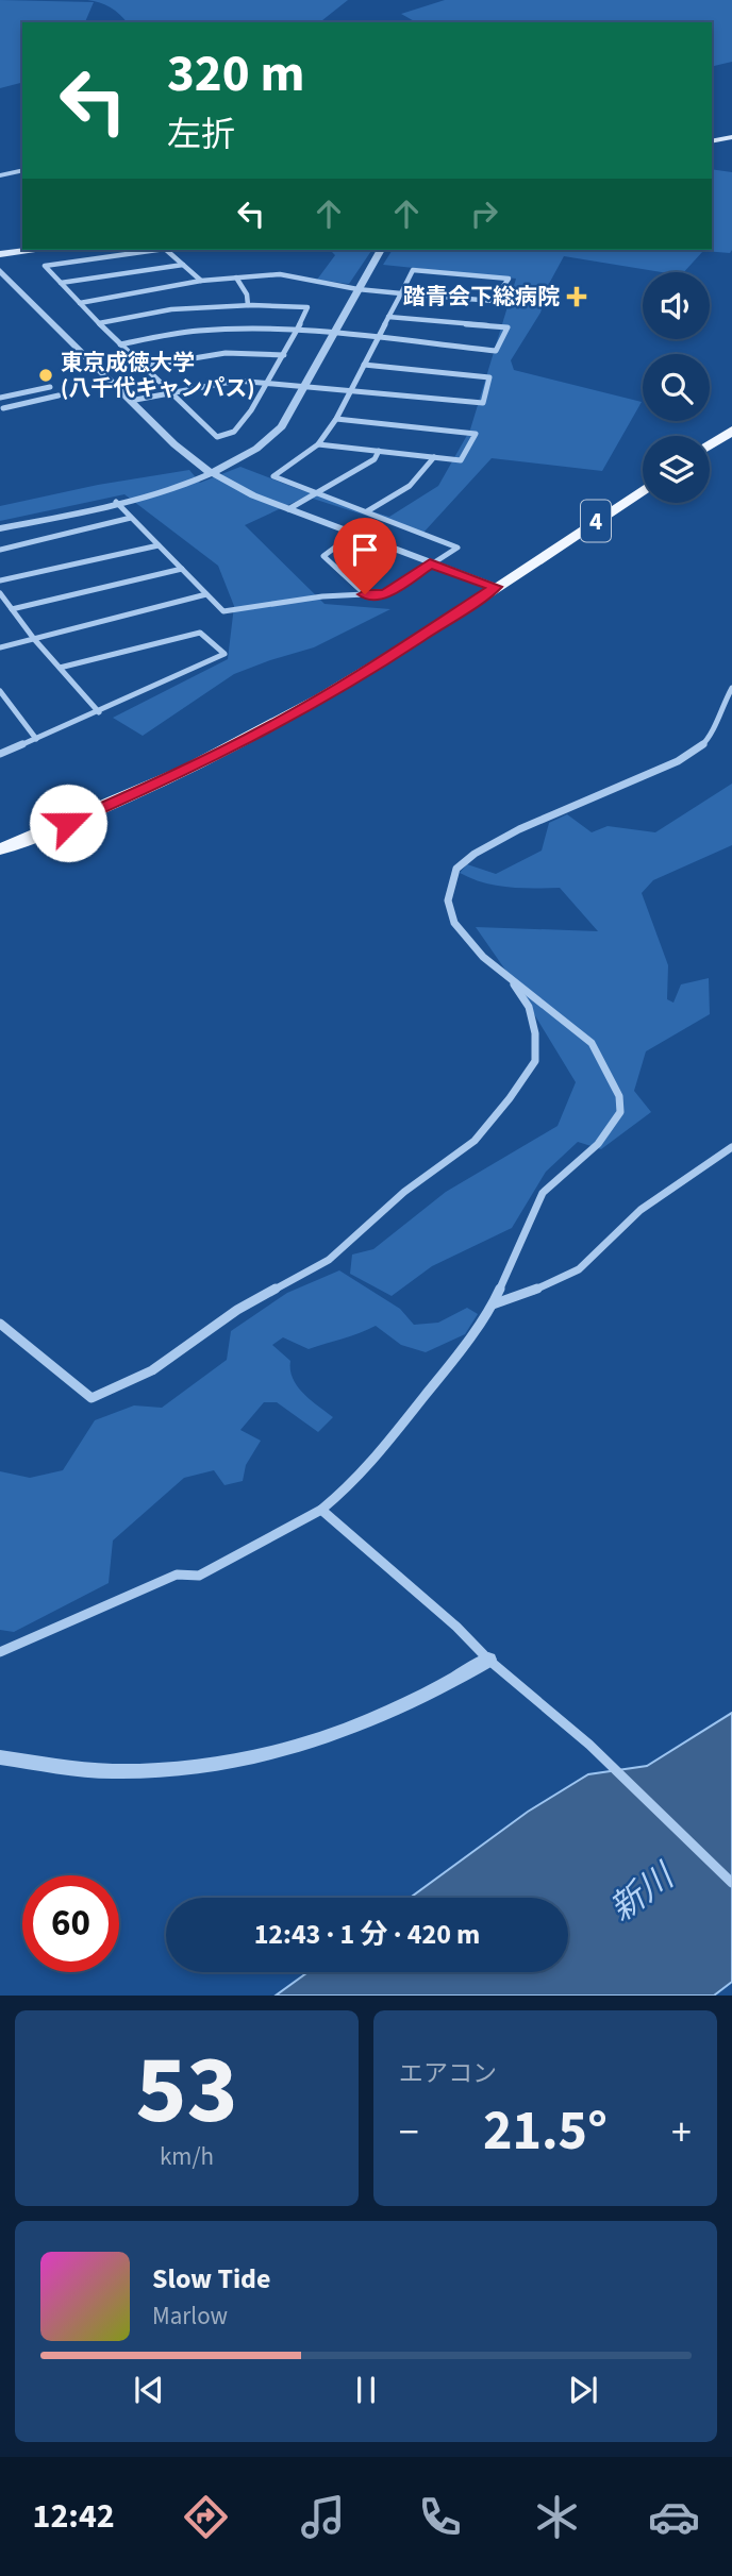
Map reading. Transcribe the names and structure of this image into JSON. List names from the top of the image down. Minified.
{"streets":{"main road":["4"]},"water":["新川"],"places":{"health":["踏青会下総病院"],"other":["東京成徳大学 (八千代キャンパス)"]},"page":{"turn":["320 m","左折"],"limit":"60","trip":"12:43 · 1 分 · 420 m","tile":[["53","km/h"],"エアコン"],"heat":["−","21.5°","+"],"song":["Slow Tide","Marlow"],"tabs":"12:42"}}
